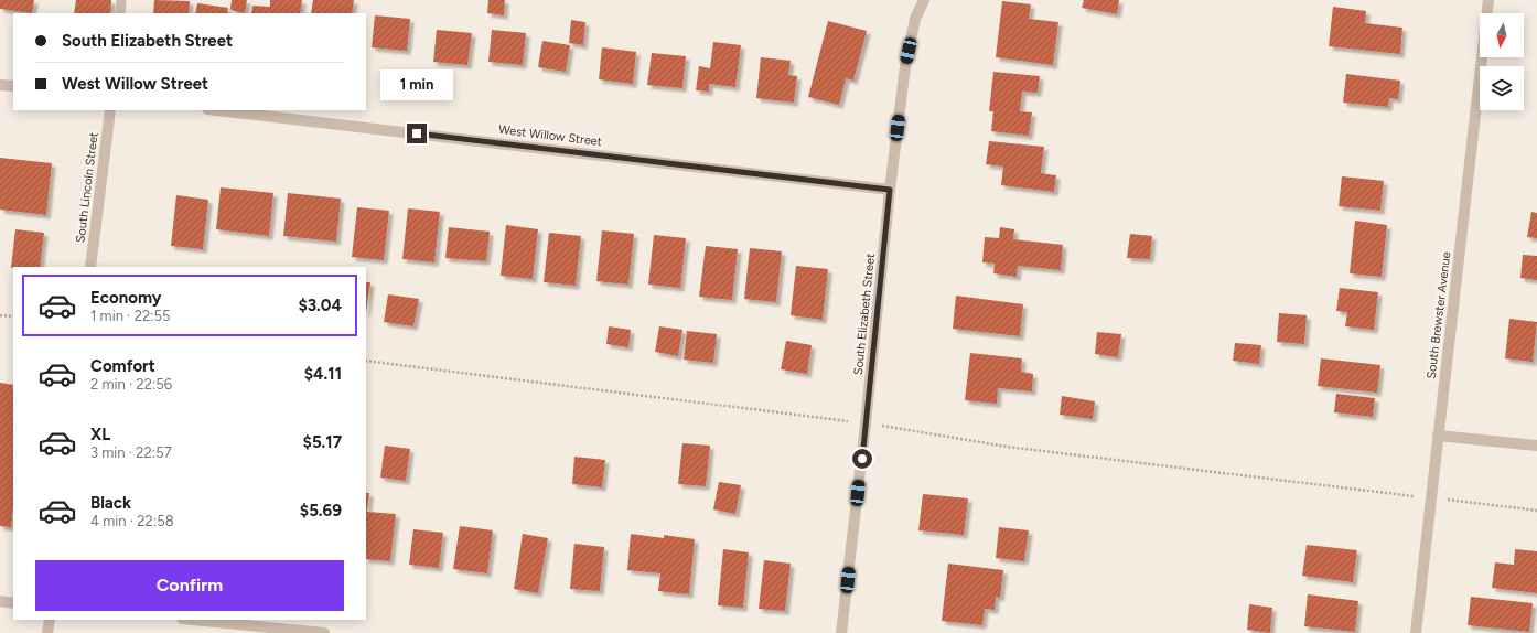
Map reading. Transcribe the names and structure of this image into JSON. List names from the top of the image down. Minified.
{"streets":{"street":["West Willow Street","South Lincoln Street","South Elizabeth Street","South Brewster Avenue"]},"crossings":[["West Willow Street","South Elizabeth Street"]],"north":"bottom","page":{"banner":["South Elizabeth Street","West Willow Street"],"bubble":"1 min","list":[{"name":"Economy","note":"1 min · 22:55","value":"$3.04"},{"name":"Comfort","note":"2 min · 22:56","value":"$4.11"},{"name":"XL","note":"3 min · 22:57","value":"$5.17"},{"name":"Black","note":"4 min · 22:58","value":"$5.69"}],"buttons":"Confirm"}}
